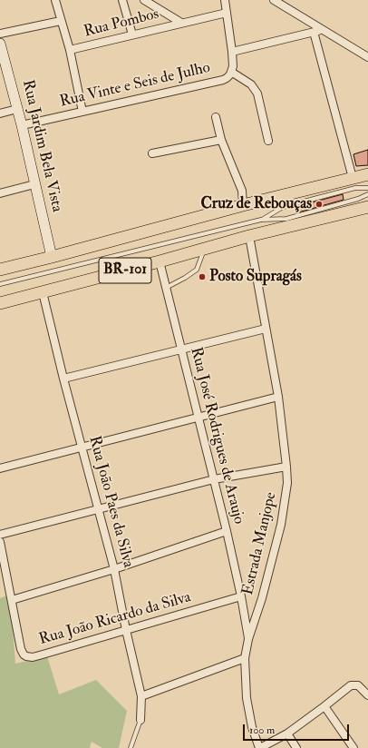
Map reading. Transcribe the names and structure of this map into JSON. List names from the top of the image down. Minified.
{"streets":{"highway":["BR-101"],"main road":["Rua Jardim Bela Vista"],"street":["Rua Pombos","Rua Vinte e Seis de Julho","Rua José Rodrigues de Araujo","Rua João Paes da Silva","Estrada Manjope","Rua João Ricardo da Silva"]},"crossings":[["Rua Vinte e Seis de Julho","Rua Jardim Bela Vista"],["Rua Jardim Bela Vista","BR-101"],["BR-101","Rua José Rodrigues de Araujo"],["BR-101","Rua João Paes da Silva"],["BR-101","Estrada Manjope"],["Rua José Rodrigues de Araujo","Estrada Manjope"],["Rua José Rodrigues de Araujo","Rua João Ricardo da Silva"],["Rua João Paes da Silva","Rua João Ricardo da Silva"]],"places":["Cruz de Rebouças","Posto Supragás"],"scale_bar":"100 m"}
